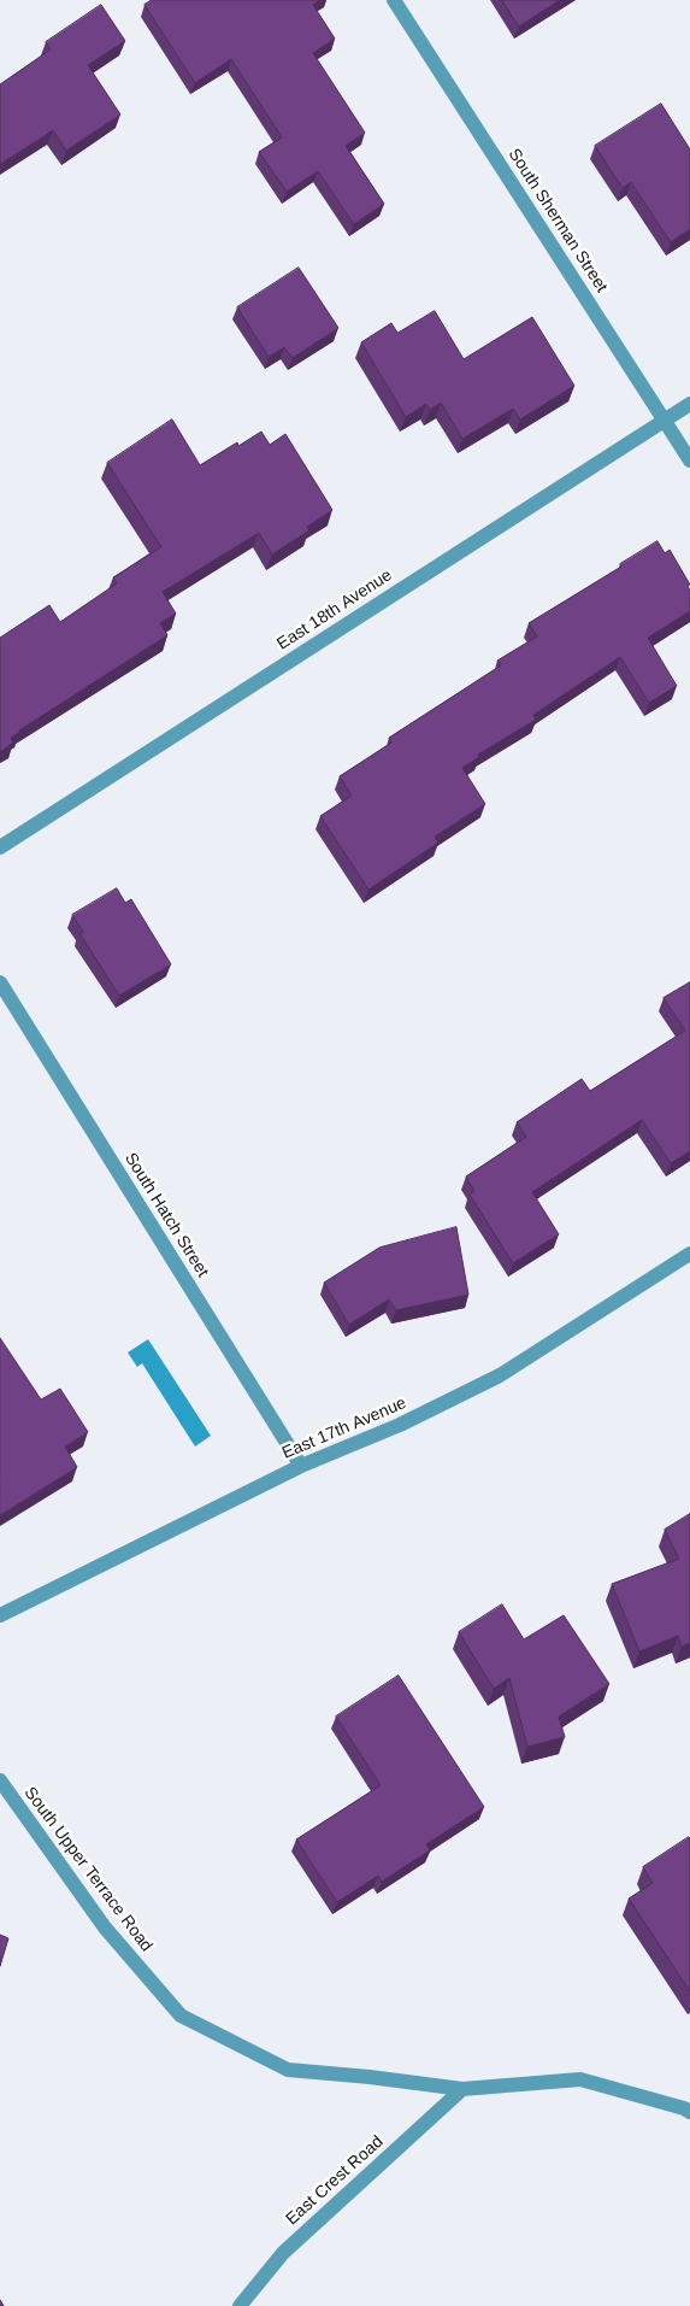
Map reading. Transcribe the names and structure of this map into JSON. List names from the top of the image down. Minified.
{"streets":{"street":["South Sherman Street","East 18th Avenue","South Hatch Street","East 17th Avenue","South Upper Terrace Road","East Crest Road"]},"crossings":[["South Sherman Street","East 18th Avenue"],["South Hatch Street","East 17th Avenue"],["South Upper Terrace Road","East Crest Road"]]}
